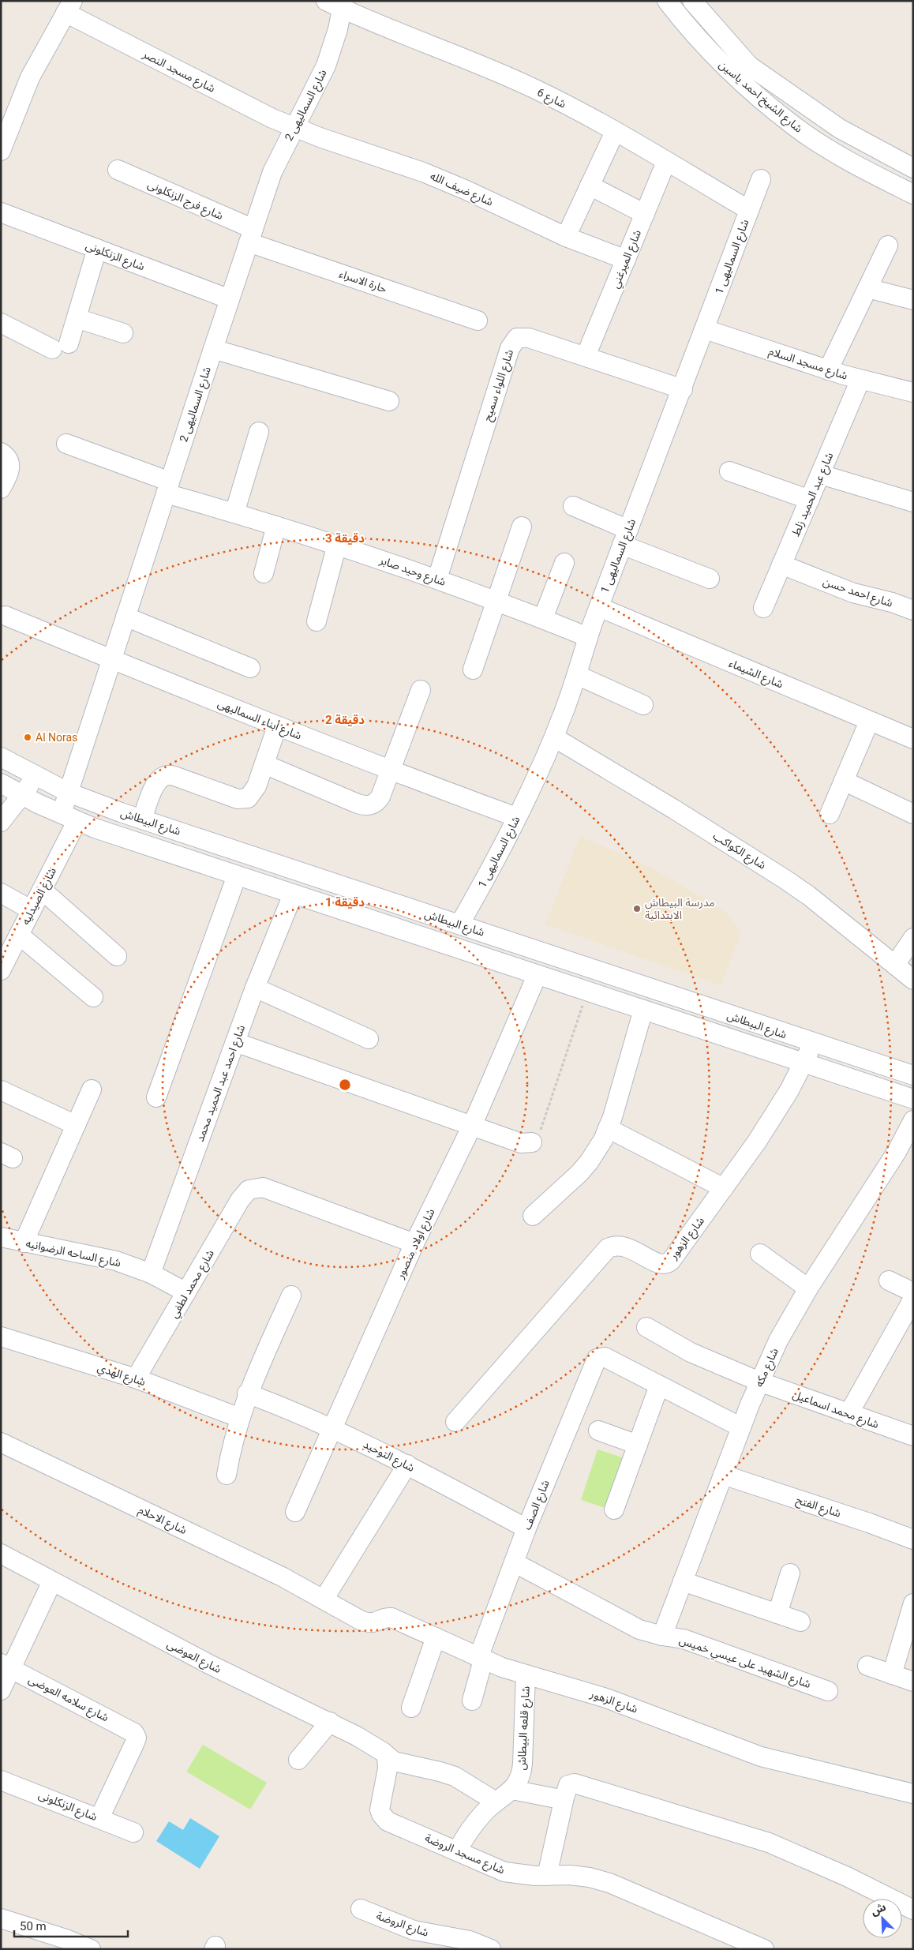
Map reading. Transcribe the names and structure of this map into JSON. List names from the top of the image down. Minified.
{"streets":{"street":["شارع مسجد النصر","شارع الشيخ احمد ياسين","شارع 6","شارع السماليهى 2","شارع ضيف الله","شارع فرج الزنكلونى","شارع الزنكلونى","شارع السماليهى 1","شارع الميرغني","حارة الاسراء","شارع مسجد السلام","شارع اللواء سميح","شارع عبد الحميد زلط","شارع وحيد صابر","شارع احمد حسن","شارع الشيماء","شارع أبناء السماليهى","شارع البيطاش","شارع الكواكب","شارع الصيدليه","شارع احمد عبد الحميد محمد","شارع الزهور","شارع اولاد منصور","شارع الساحه الرضوانيه","شارع محمد لطفي","شارع مكه","شارع الهدي","شارع محمد اسماعيل","شارع التوحيد","شارع الصف","شارع الفتح","شارع الاحلام","شارع العوضى","شارع الشهيد على عيسي خميس","شارع سلامه العوضى","شارع قلعه البيطاش","شارع مسجد الروضة","شارع الروضة"]},"crossings":[["شارع مسجد النصر","شارع السماليهى 2"],["شارع مسجد النصر","شارع ضيف الله"],["شارع 6","شارع السماليهى 2"],["شارع 6","شارع السماليهى 1"],["شارع 6","شارع الميرغني"],["شارع السماليهى 2","شارع ضيف الله"],["شارع السماليهى 2","شارع فرج الزنكلونى"],["شارع السماليهى 2","شارع الزنكلونى"],["شارع السماليهى 2","حارة الاسراء"],["شارع السماليهى 2","شارع وحيد صابر"],["شارع السماليهى 2","شارع أبناء السماليهى"],["شارع السماليهى 2","شارع البيطاش"],["شارع السماليهى 2","شارع الصيدليه"],["شارع ضيف الله","شارع الميرغني"],["شارع فرج الزنكلونى","حارة الاسراء"],["شارع الزنكلونى","شارع سلامه العوضى"],["شارع السماليهى 1","شارع مسجد السلام"],["شارع السماليهى 1","شارع اللواء سميح"],["شارع السماليهى 1","شارع وحيد صابر"],["شارع السماليهى 1","شارع الشيماء"],["شارع السماليهى 1","شارع أبناء السماليهى"],["شارع السماليهى 1","شارع البيطاش"],["شارع السماليهى 1","شارع الكواكب"],["شارع الميرغني","شارع اللواء سميح"],["شارع مسجد السلام","شارع عبد الحميد زلط"],["شارع اللواء سميح","شارع وحيد صابر"],["شارع عبد الحميد زلط","شارع احمد حسن"],["شارع البيطاش","شارع الصيدليه"],["شارع البيطاش","شارع احمد عبد الحميد محمد"],["شارع البيطاش","شارع الزهور"],["شارع البيطاش","شارع اولاد منصور"],["شارع احمد عبد الحميد محمد","شارع الساحه الرضوانيه"],["شارع الزهور","شارع الصف"],["شارع الزهور","شارع الاحلام"],["شارع الزهور","شارع قلعه البيطاش"],["شارع اولاد منصور","شارع محمد لطفي"],["شارع اولاد منصور","شارع التوحيد"],["شارع الساحه الرضوانيه","شارع محمد لطفي"],["شارع محمد لطفي","شارع الهدي"],["شارع مكه","شارع محمد اسماعيل"],["شارع مكه","شارع الفتح"],["شارع مكه","شارع الشهيد على عيسي خميس"],["شارع التوحيد","شارع الصف"],["شارع الصف","شارع الشهيد على عيسي خميس"],["شارع العوضى","شارع قلعه البيطاش"],["شارع العوضى","شارع مسجد الروضة"],["شارع قلعه البيطاش","شارع مسجد الروضة"]],"places":["Al Noras","مدرسة البيطاش الابتدائية"],"scale_bar":"50 m","north":"top left","rings":["3 دقيقة","2 دقيقة","1 دقيقة"]}
